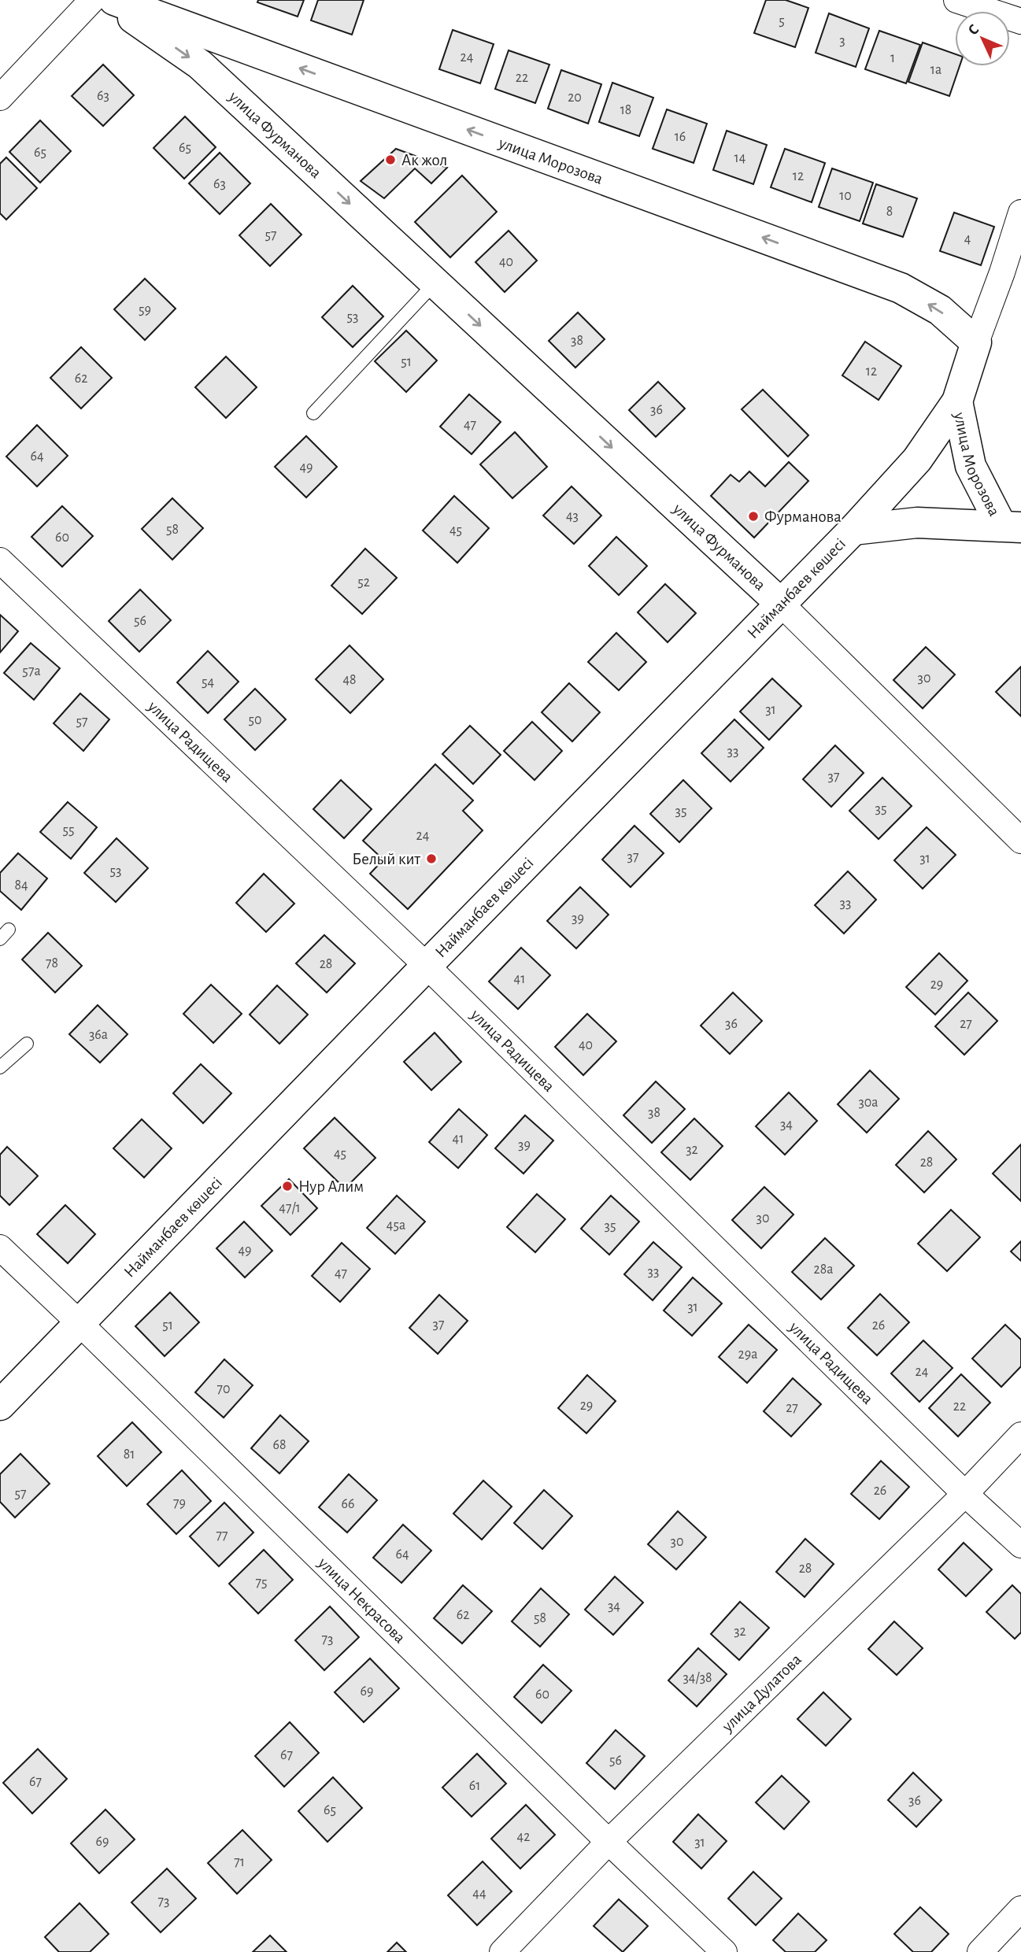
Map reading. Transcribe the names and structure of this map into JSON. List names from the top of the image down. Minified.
{"streets":{"main road":["улица Фурманова","улица Морозова","Найманбаев көшесі"],"street":["улица Радищева","улица Некрасова","улица Дулатова"]},"crossings":[["улица Фурманова","Найманбаев көшесі"],["улица Морозова","Найманбаев көшесі"],["Найманбаев көшесі","улица Радищева"],["Найманбаев көшесі","улица Некрасова"],["улица Радищева","улица Дулатова"],["улица Некрасова","улица Дулатова"]],"one_way":["улица Фурманова","улица Морозова"],"places":["Ак жол","Фурманова","Белый кит","Нур Алим"],"house_numbers":["5","3","24","1","1а","22","63","20","18","16","65","65","14","12","63","10","8","57","4","40","59","53","38","51","12","62","36","47","64","49","43","58","45","60","52","56","57а","30","48","54","31","50","57","33","37","35","35","55","24","37","31","53","84","33","39","78","28","41","29","36","27","36а","40","30а","38","34","41","39","32","45","28","47/1","30","45а","35","49","28а","33","47","31","37","51","26","29а","24","70","29","22","27","68","81","26","57","79","66","77","30","64","28","75","34","62","58","32","73","34/38","69","60","67","56","67","61","36","65","42","69","31","71","44","73"],"north":"top left"}
